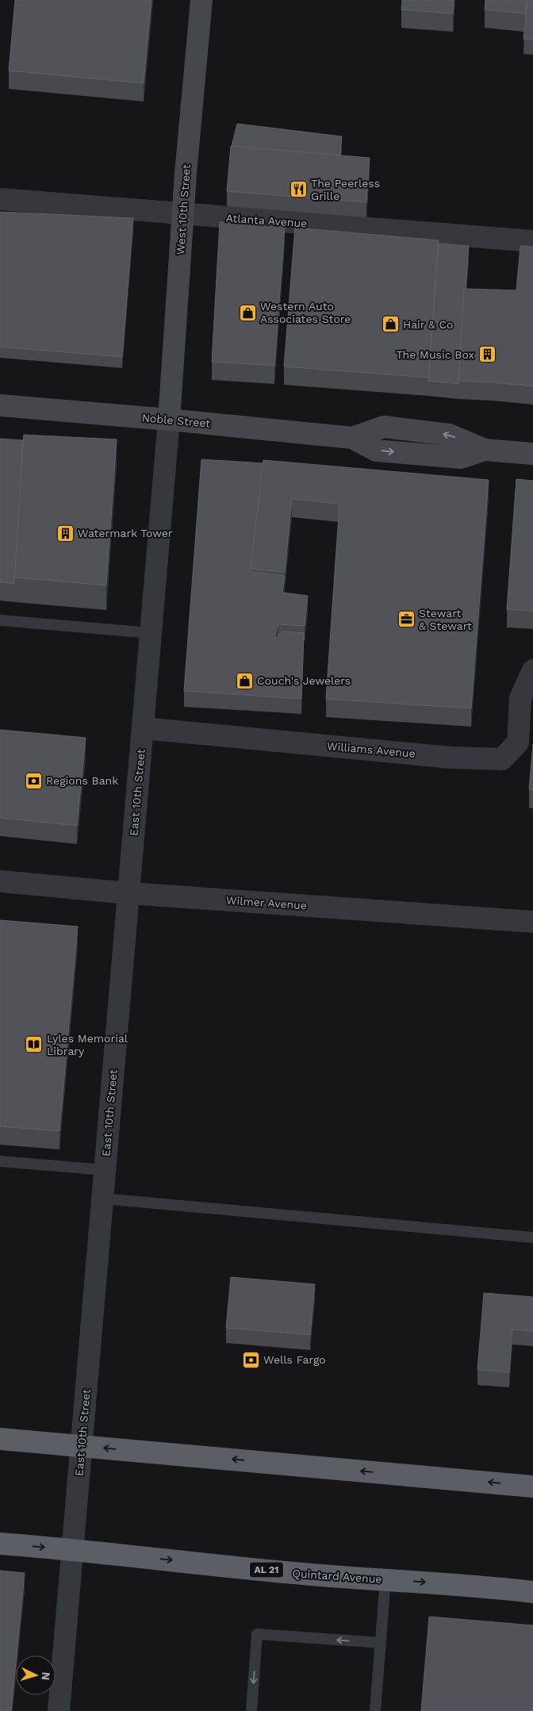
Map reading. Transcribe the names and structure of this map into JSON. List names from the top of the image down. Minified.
{"streets":{"highway":["AL 21","Quintard Avenue"],"main road":["West 10th Street","Noble Street"],"street":["Atlanta Avenue","Williams Avenue","East 10th Street","Wilmer Avenue"]},"crossings":[["West 10th Street","Atlanta Avenue"],["West 10th Street","Noble Street"],["West 10th Street","East 10th Street"],["Noble Street","East 10th Street"],["Williams Avenue","East 10th Street"],["East 10th Street","Wilmer Avenue"],["East 10th Street","Quintard Avenue"]],"places":{"restaurant":["The Peerless Grille"],"shop":["Western Auto Associates Store","Hair & Co","Couch's Jewelers"],"building":["The Music Box","Watermark Tower"],"office":["Stewart & Stewart"],"bank":["Regions Bank","Wells Fargo"],"library":["Lyles Memorial Library"]},"north":"right"}
